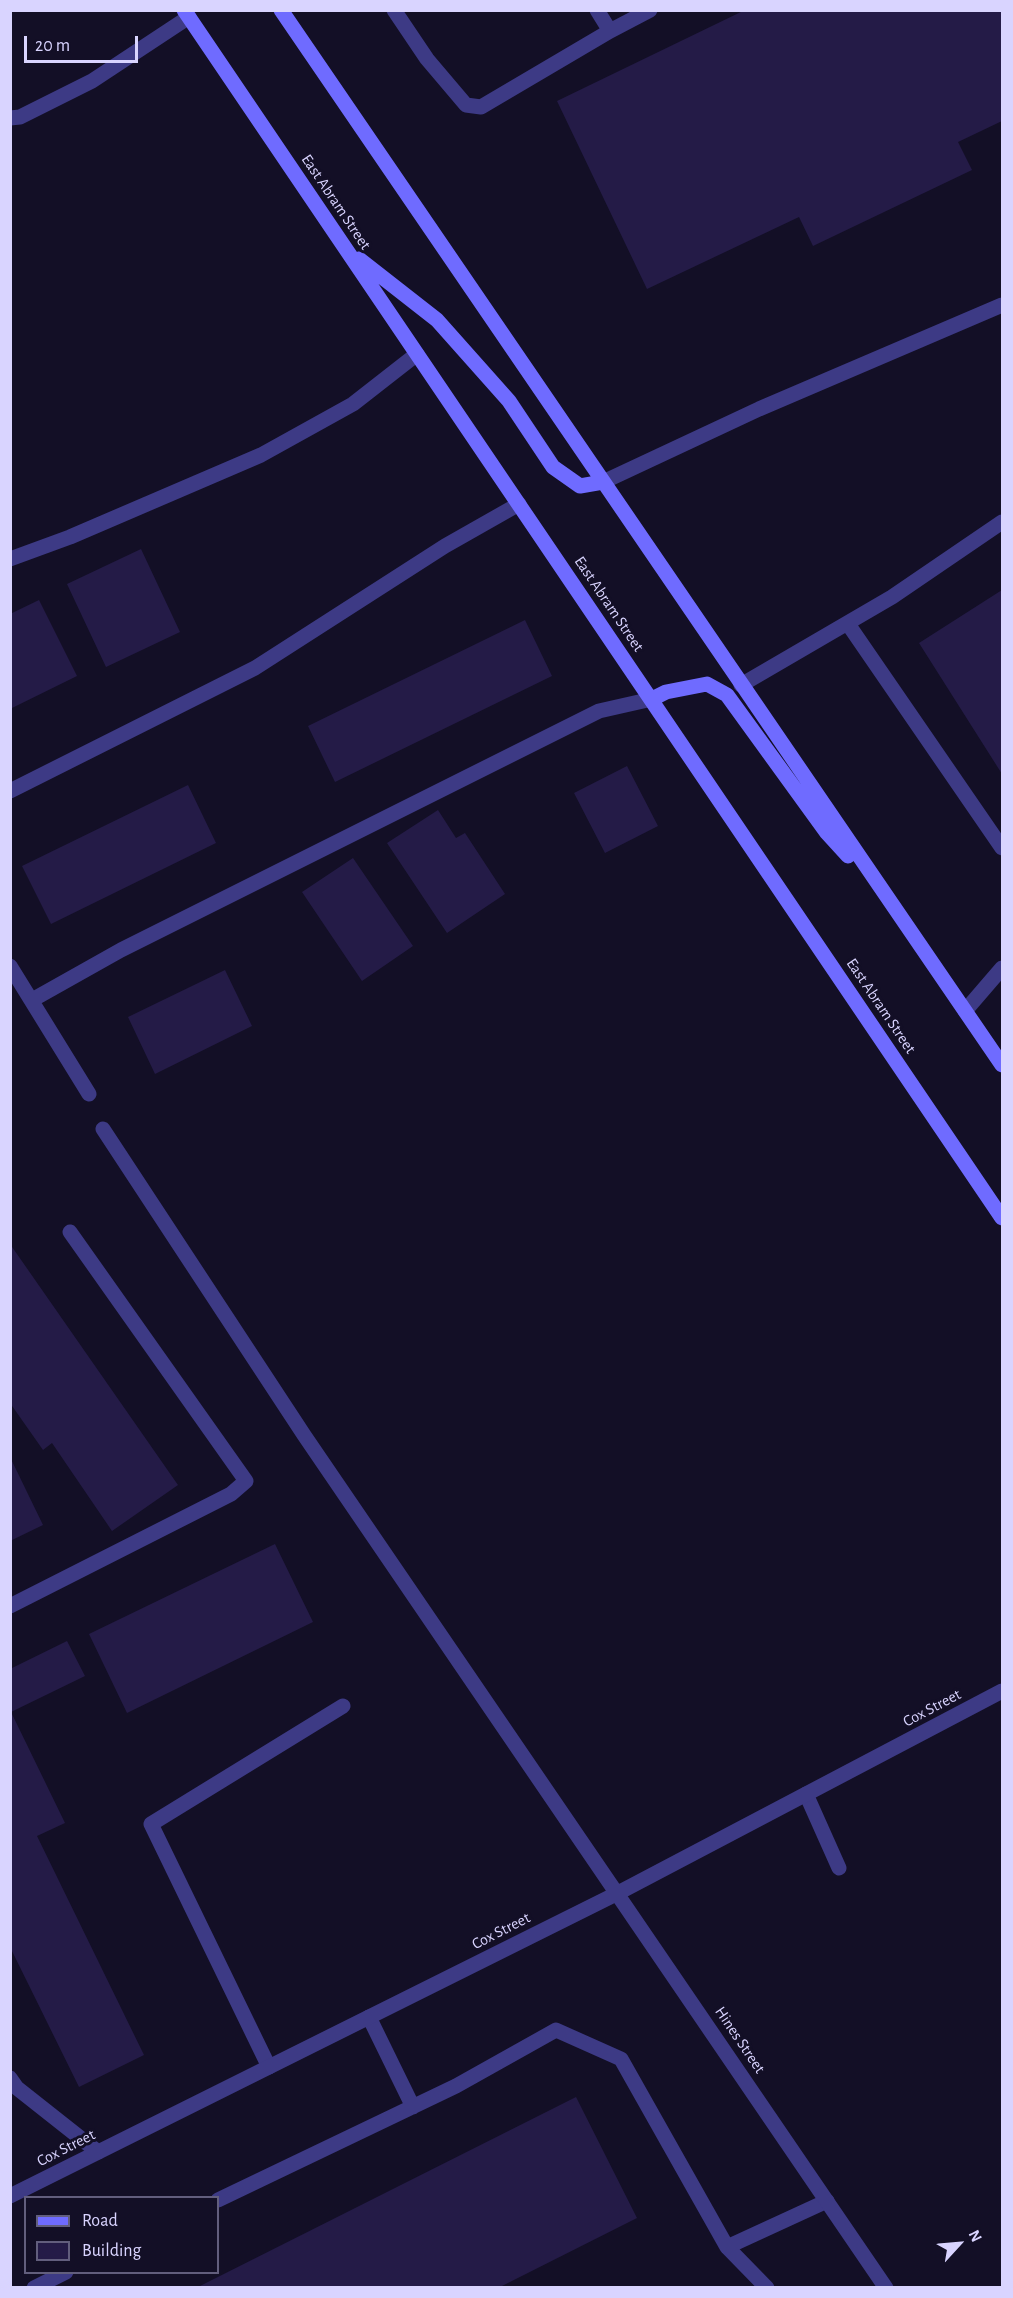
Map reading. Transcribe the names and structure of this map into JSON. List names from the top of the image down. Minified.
{"streets":{"main road":["East Abram Street"],"street":["Cox Street","Hines Street"]},"crossings":[["Cox Street","Hines Street"]],"legend":["Road","Building"],"scale_bar":"20 m","north":"top right"}
